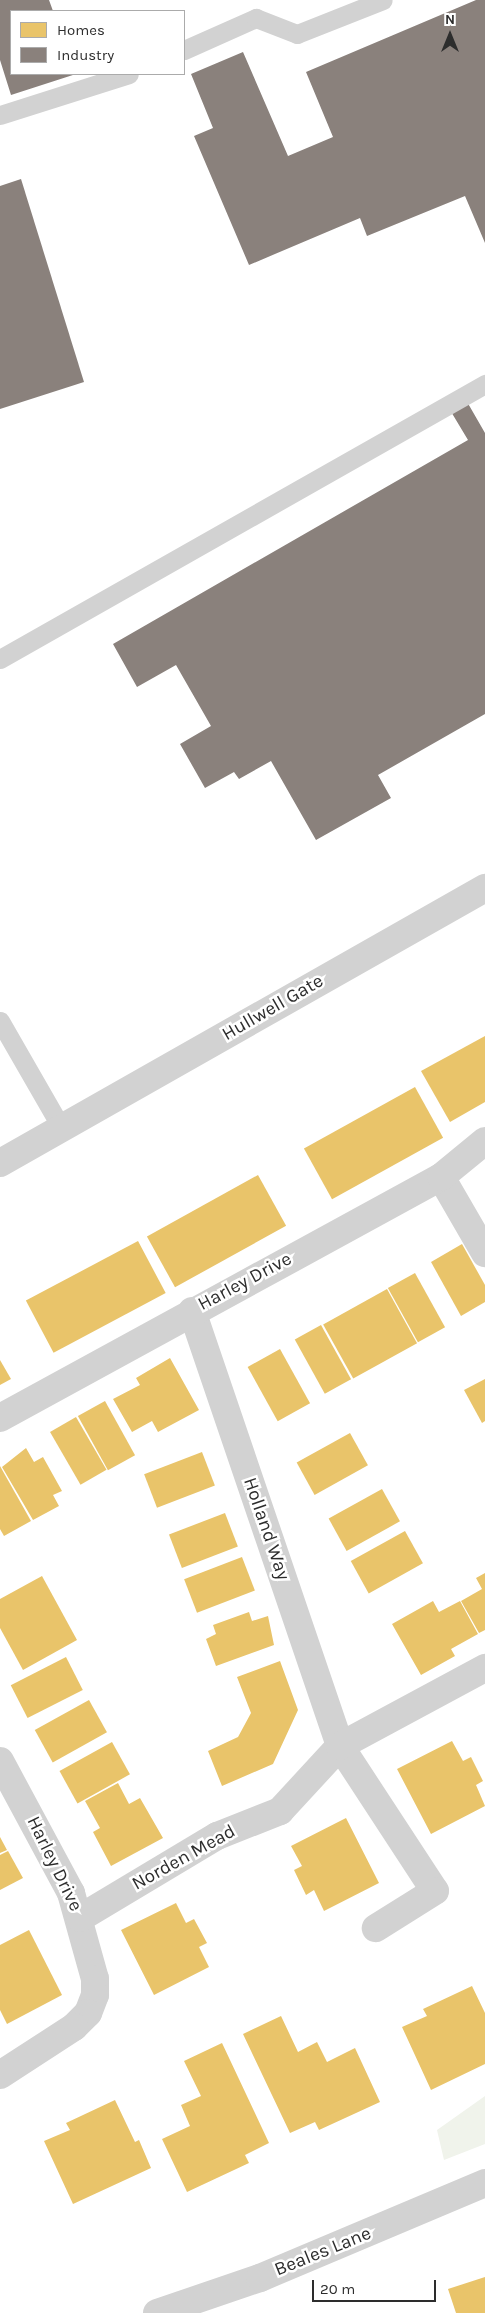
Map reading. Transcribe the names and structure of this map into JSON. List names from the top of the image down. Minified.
{"streets":{"street":["Hullwell Gate","Harley Drive","Holland Way","Norden Mead","Beales Lane"]},"crossings":[["Harley Drive","Holland Way"],["Harley Drive","Norden Mead"],["Holland Way","Norden Mead"]],"legend":["Homes","Industry"],"scale_bar":"20 m","north":"top"}
